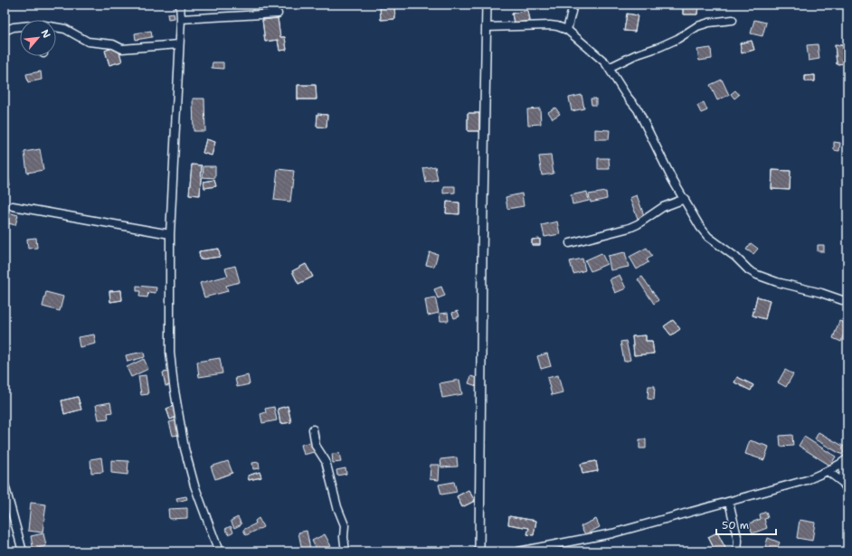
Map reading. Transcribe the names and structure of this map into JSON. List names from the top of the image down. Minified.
{"scale_bar":"50 m","north":"top right"}
